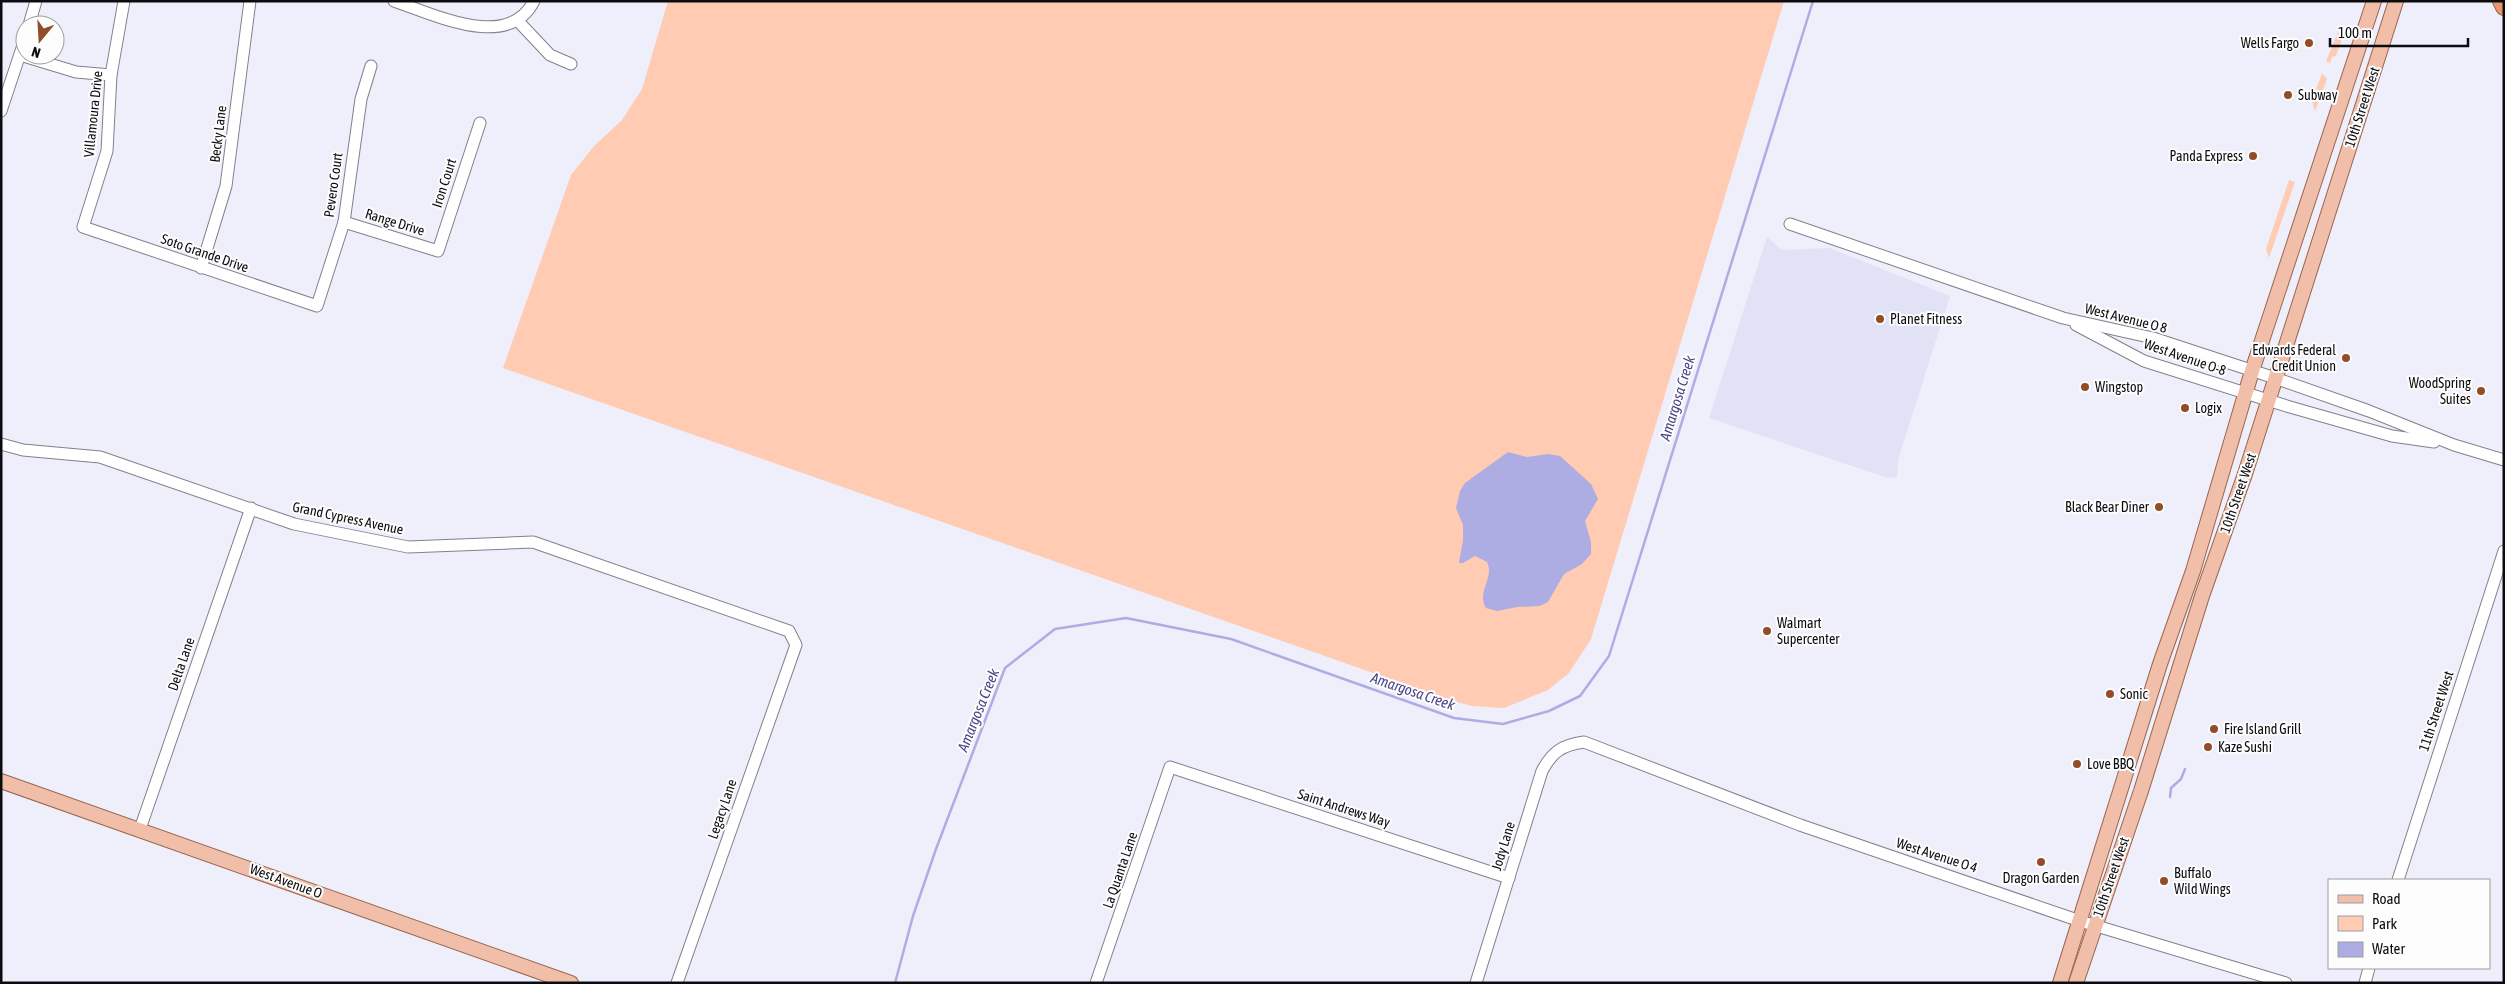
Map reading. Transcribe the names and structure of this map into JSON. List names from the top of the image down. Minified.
{"streets":{"main road":["10th Street West","West Avenue O"],"street":["Villamoura Drive","Becky Lane","Iron Court","Pevero Court","Range Drive","Soto Grande Drive","West Avenue O 8","West Avenue O-8","Grand Cypress Avenue","Delta Lane","11th Street West","Saint Andrews Way","Legacy Lane","Jody Lane","West Avenue O 4","La Quanta Lane"]},"crossings":[["10th Street West","West Avenue O 8"],["10th Street West","West Avenue O-8"],["10th Street West","West Avenue O 4"],["Villamoura Drive","Soto Grande Drive"],["Becky Lane","Soto Grande Drive"],["Iron Court","Range Drive"],["Pevero Court","Range Drive"],["Pevero Court","Soto Grande Drive"],["West Avenue O 8","West Avenue O-8"],["Grand Cypress Avenue","Delta Lane"],["Grand Cypress Avenue","Legacy Lane"],["Delta Lane","West Avenue O"],["Saint Andrews Way","Jody Lane"],["Saint Andrews Way","La Quanta Lane"],["Jody Lane","West Avenue O 4"]],"water":["Amargosa Creek"],"places":["Wells Fargo","Subway","Panda Express","Planet Fitness","Edwards Federal Credit Union","Wingstop","WoodSpring Suites","Logix","Black Bear Diner","Walmart Supercenter","Sonic","Fire Island Grill","Kaze Sushi","Love BBQ","Dragon Garden","Buffalo Wild Wings"],"legend":["Road","Park","Water"],"scale_bar":"100 m","north":"bottom"}
